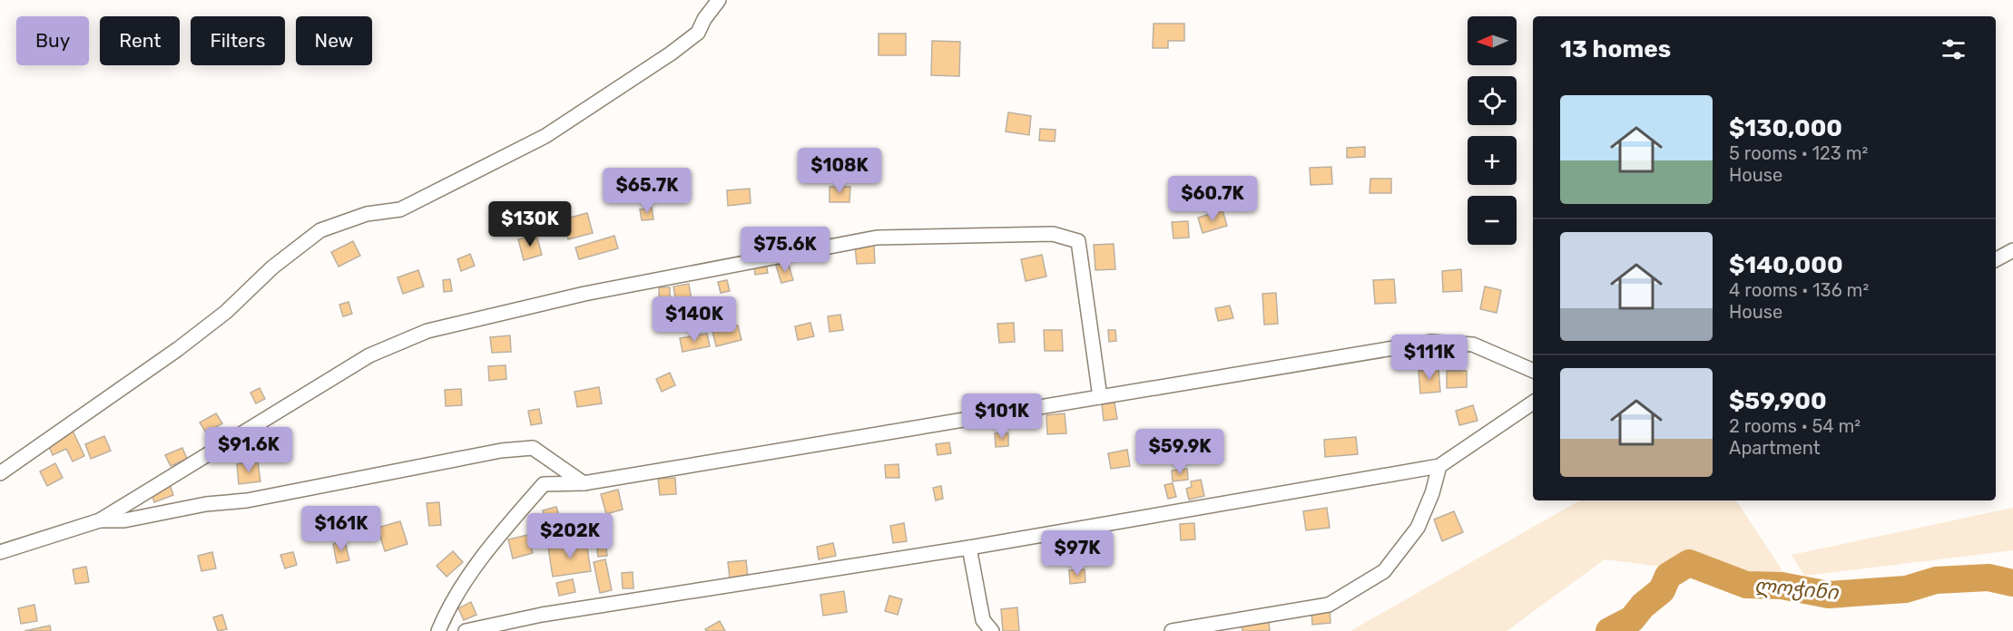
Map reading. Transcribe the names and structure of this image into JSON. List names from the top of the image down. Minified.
{"water":["ლოჭინი"],"north":"left","page":{"map_buttons":["+","−"],"chip":["Buy","Rent","Filters","New"],"heading":"13 homes","list":[{"name":"$130,000","note":"5 rooms · 123 m² · House"},{"name":"$140,000","note":"4 rooms · 136 m² · House"},{"name":"$59,900","note":"2 rooms · 54 m² · Apartment"}],"price":["$108K","$65.7K","$60.7K","$130K","$75.6K","$140K","$111K","$101K","$91.6K","$59.9K","$161K","$202K","$97K"]}}
